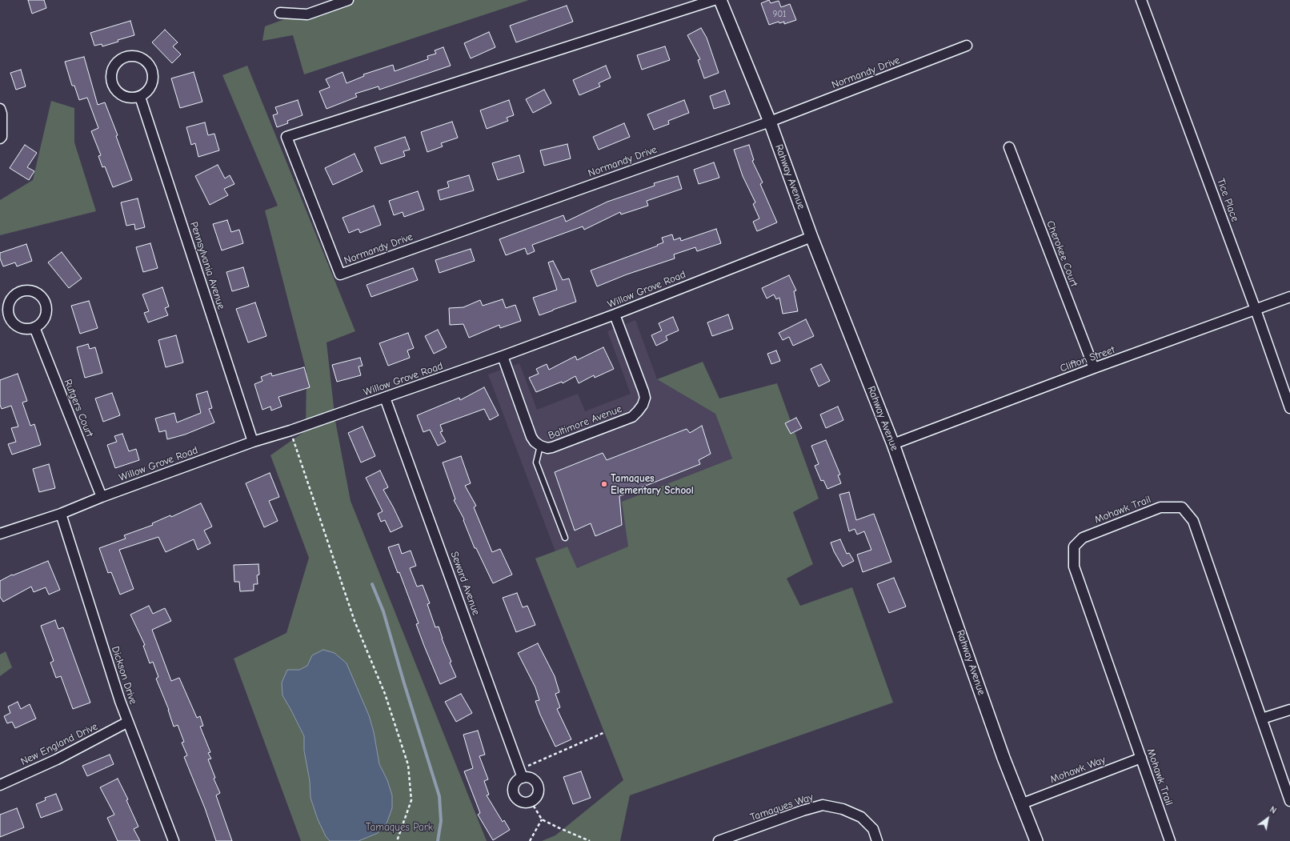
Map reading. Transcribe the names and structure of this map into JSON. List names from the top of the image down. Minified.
{"streets":{"street":["Normandy Drive","Rahway Avenue","Tice Place","Cherokee Court","Pennsylvania Avenue","Willow Grove Road","Clifton Street","Rutgers Court","Baltimore Avenue","Mohawk Trail","Seward Avenue","Dickson Drive","New England Drive","Mohawk Way","Tamaques Way"]},"crossings":[["Normandy Drive","Rahway Avenue"],["Rahway Avenue","Willow Grove Road"],["Rahway Avenue","Clifton Street"],["Rahway Avenue","Mohawk Way"],["Tice Place","Clifton Street"],["Cherokee Court","Clifton Street"],["Pennsylvania Avenue","Willow Grove Road"],["Willow Grove Road","Rutgers Court"],["Willow Grove Road","Baltimore Avenue"],["Willow Grove Road","Seward Avenue"],["Willow Grove Road","Dickson Drive"],["Mohawk Trail","Mohawk Way"],["Dickson Drive","New England Drive"]],"parks":["Tamaques Park"],"places":["Tamaques Elementary School"],"house_numbers":["901"],"north":"top right"}
